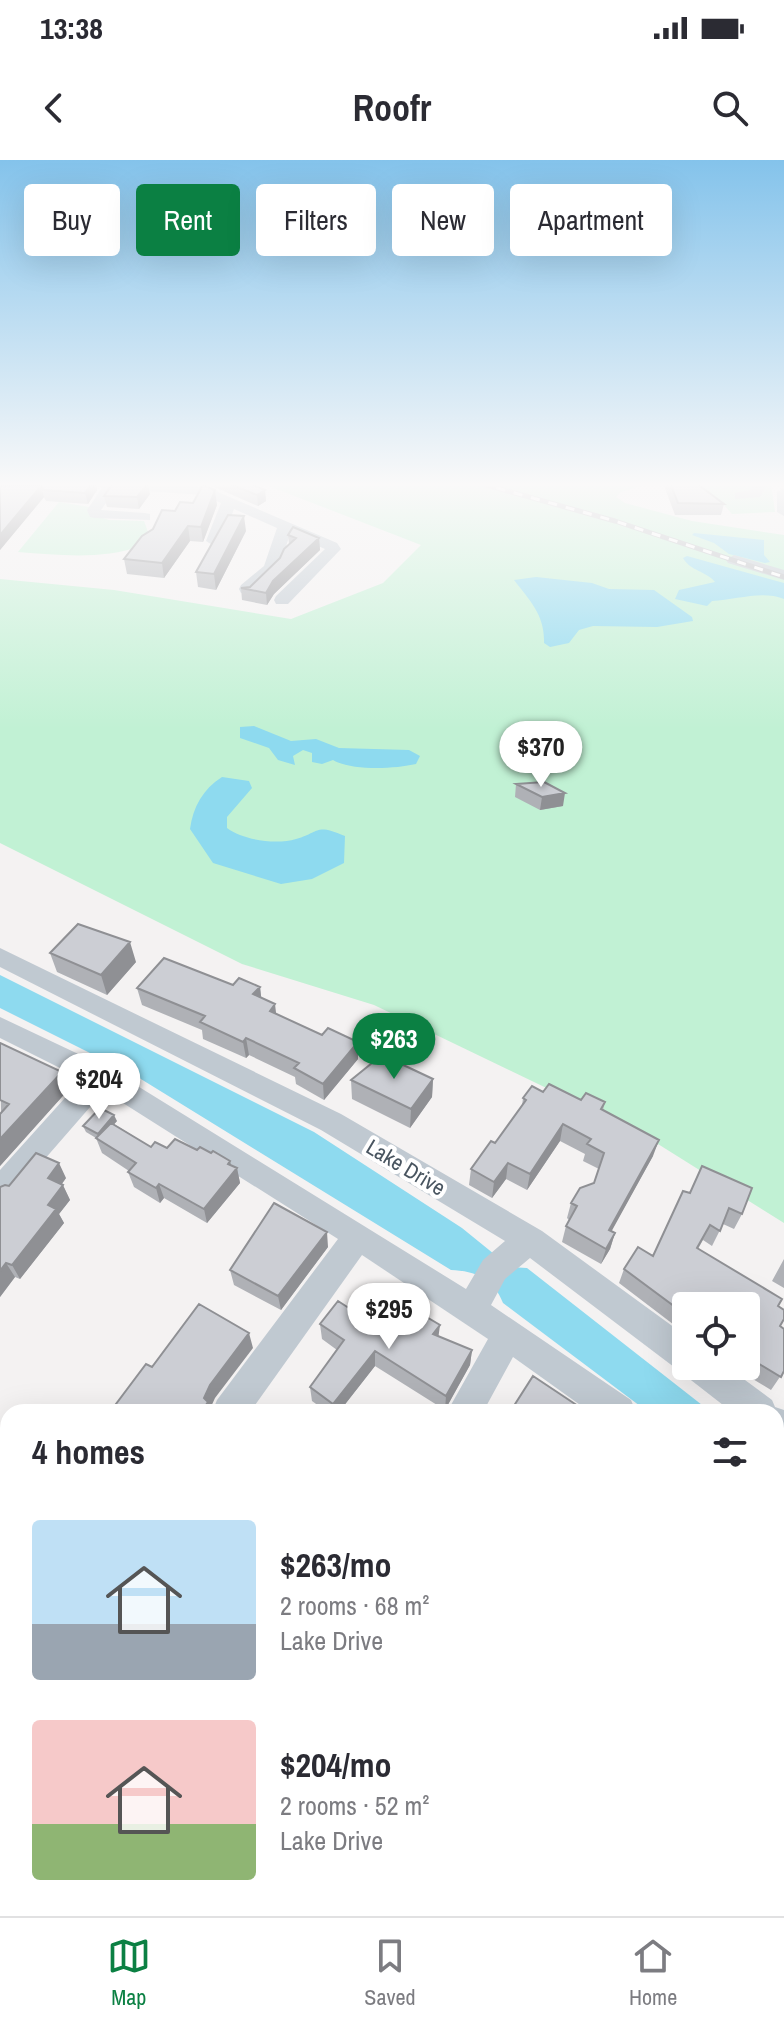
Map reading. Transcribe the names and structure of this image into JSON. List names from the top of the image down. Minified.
{"streets":{"street":["Lake Drive"]},"page":{"status":"13:38","header":"Roofr","chip":["Buy","Rent","Filters","New","Apartment"],"price":["$370","$263","$204","$295"],"heading":"4 homes","list":[{"name":"$263/mo","note":"2 rooms · 68 m² · Lake Drive"},{"name":"$204/mo","note":"2 rooms · 52 m² · Lake Drive"}],"tabs":["Map","Saved","Home"]}}
